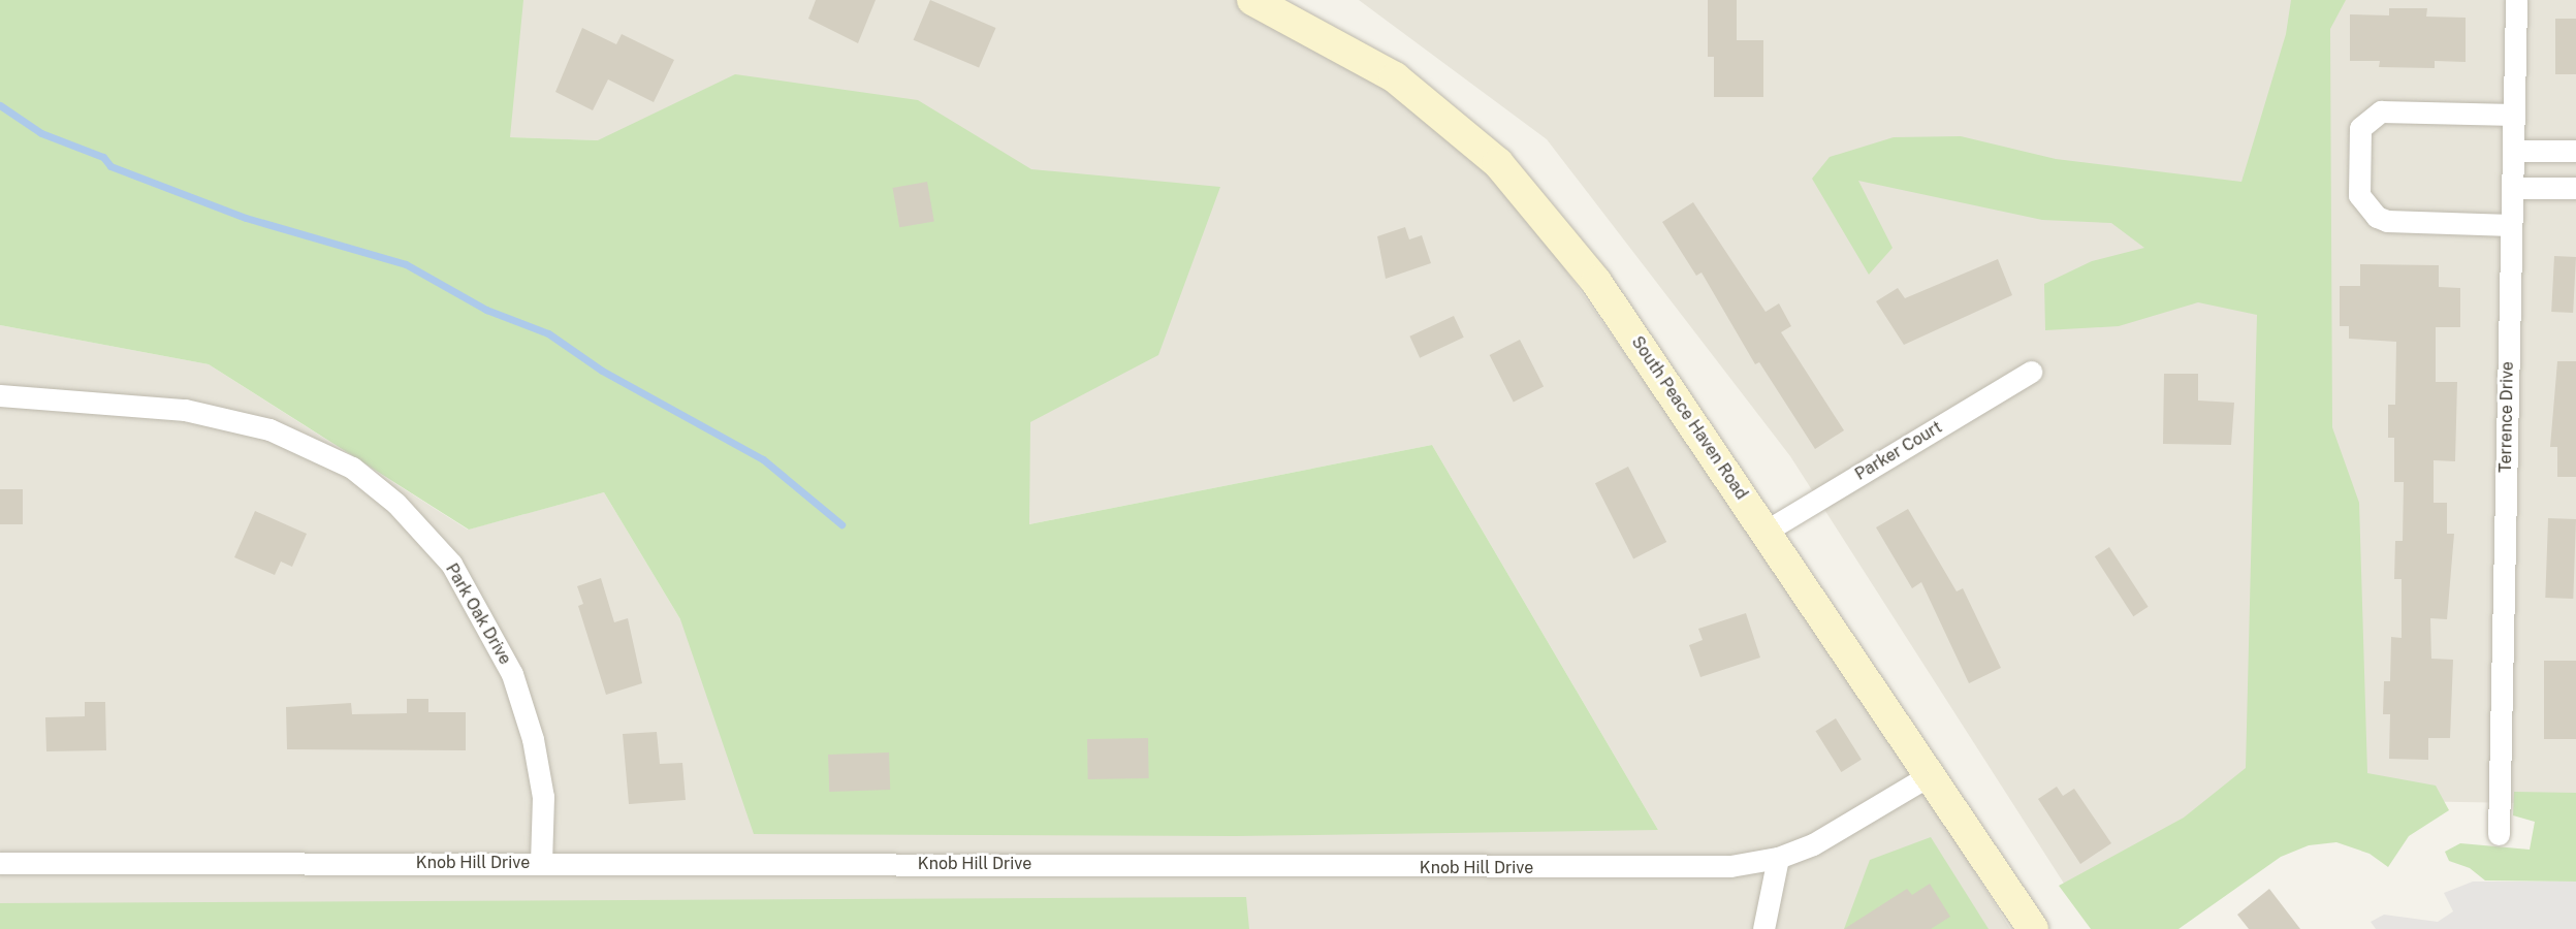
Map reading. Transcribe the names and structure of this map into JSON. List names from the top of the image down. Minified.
{"streets":{"main road":["South Peace Haven Road"],"street":["Terrence Drive","Parker Court","Park Oak Drive","Knob Hill Drive"]},"crossings":[["South Peace Haven Road","Parker Court"],["South Peace Haven Road","Knob Hill Drive"],["Park Oak Drive","Knob Hill Drive"]]}
